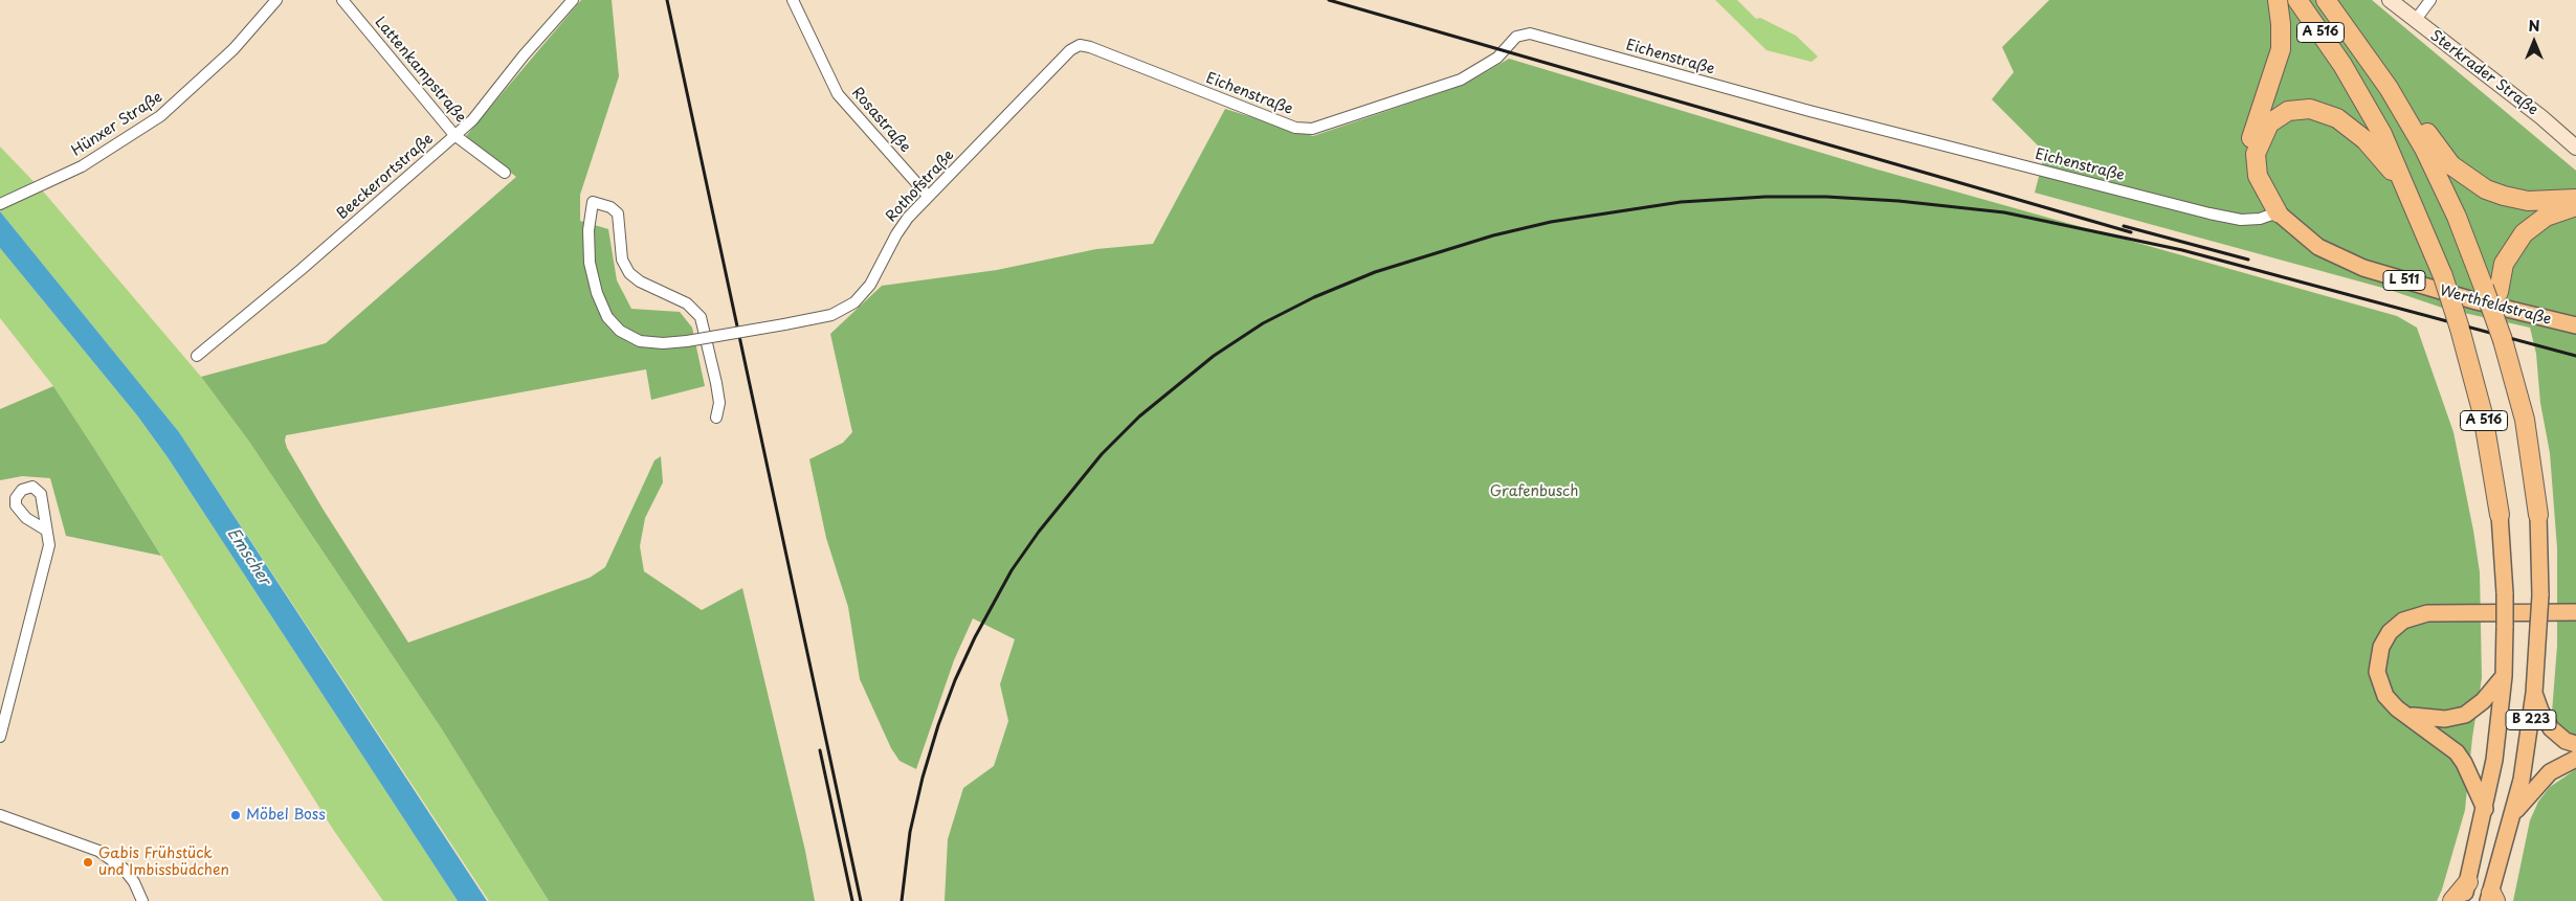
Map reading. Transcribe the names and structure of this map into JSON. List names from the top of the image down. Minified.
{"streets":{"highway":["A 516"],"main road":["L 511","Werthfeldstraße","B 223"],"street":["Eichenstraße","Lattenkampstraße","Sterkrader Straße","Rosastraße","Hünxer Straße","Beeckerortstraße","Rothofstraße"]},"crossings":[["A 516","B 223"],["Eichenstraße","Rothofstraße"],["Eichenstraße","Werthfeldstraße"],["Lattenkampstraße","Beeckerortstraße"],["Rosastraße","Rothofstraße"]],"water":["Emscher"],"parks":["Grafenbusch"],"places":["Möbel Boss","Gabis Frühstück und Imbissbüdchen"],"north":"top"}
